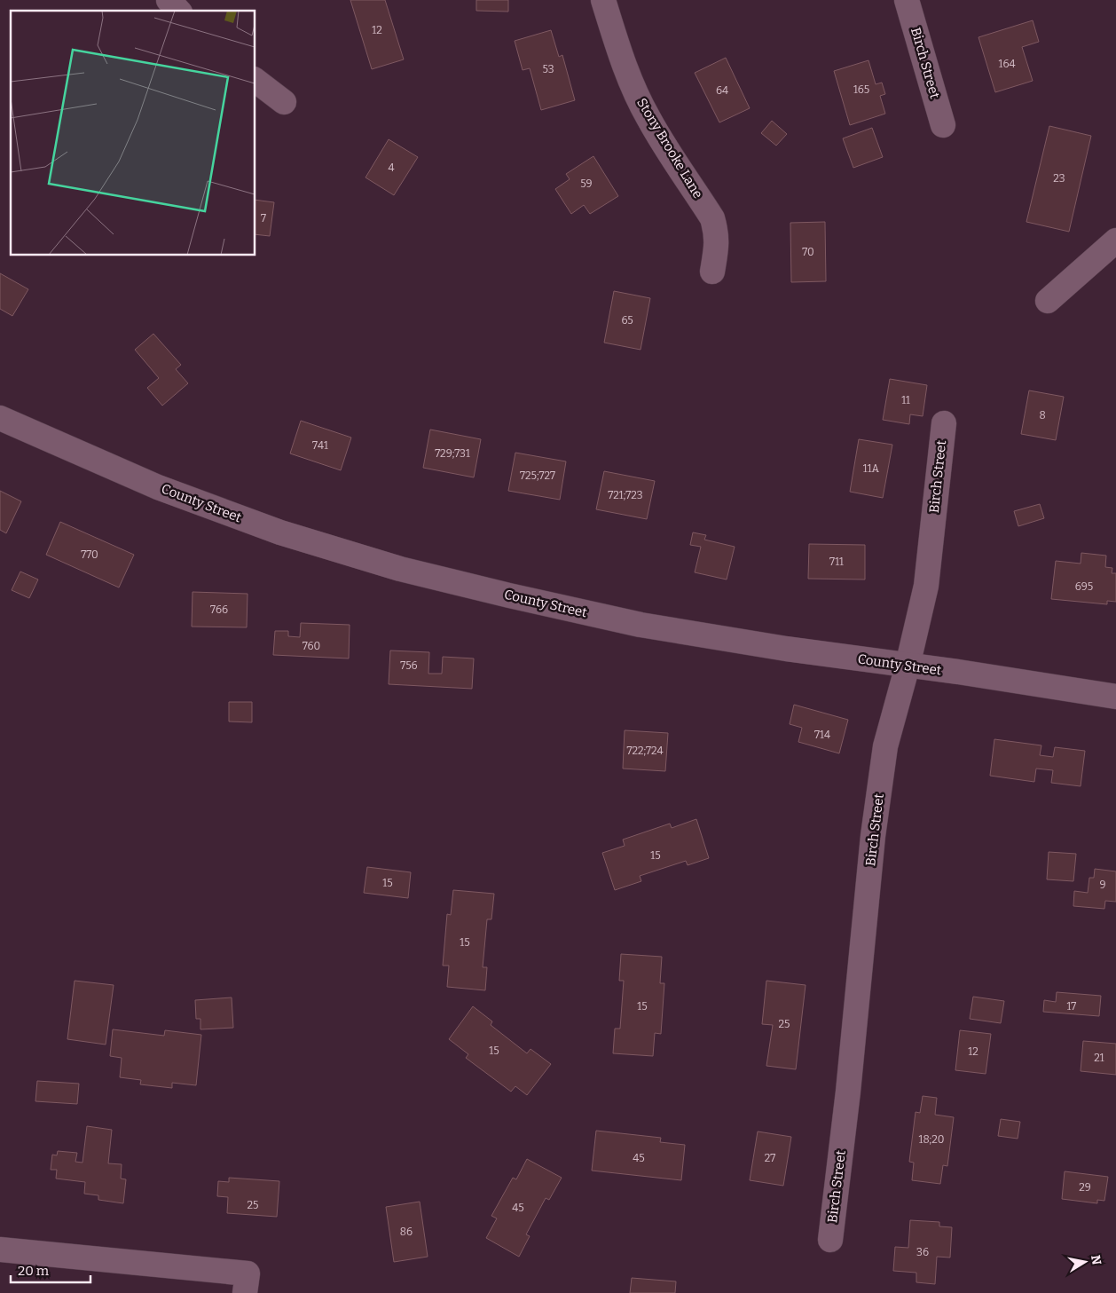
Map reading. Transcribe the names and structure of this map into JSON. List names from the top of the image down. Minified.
{"streets":{"street":["Birch Street","Stony Brooke Lane","County Street"]},"crossings":[["Birch Street","County Street"]],"house_numbers":["12","164","53","165","64","4","23","59","7","70","65","11","8","741","729;731","11A","725;727","721;723","770","711","695","766","760","756","714","722;724","15","15","9","15","15","17","25","15","12","21","18;20","45","27","29","25","45","86","36"],"scale_bar":"20 m","north":"right"}
